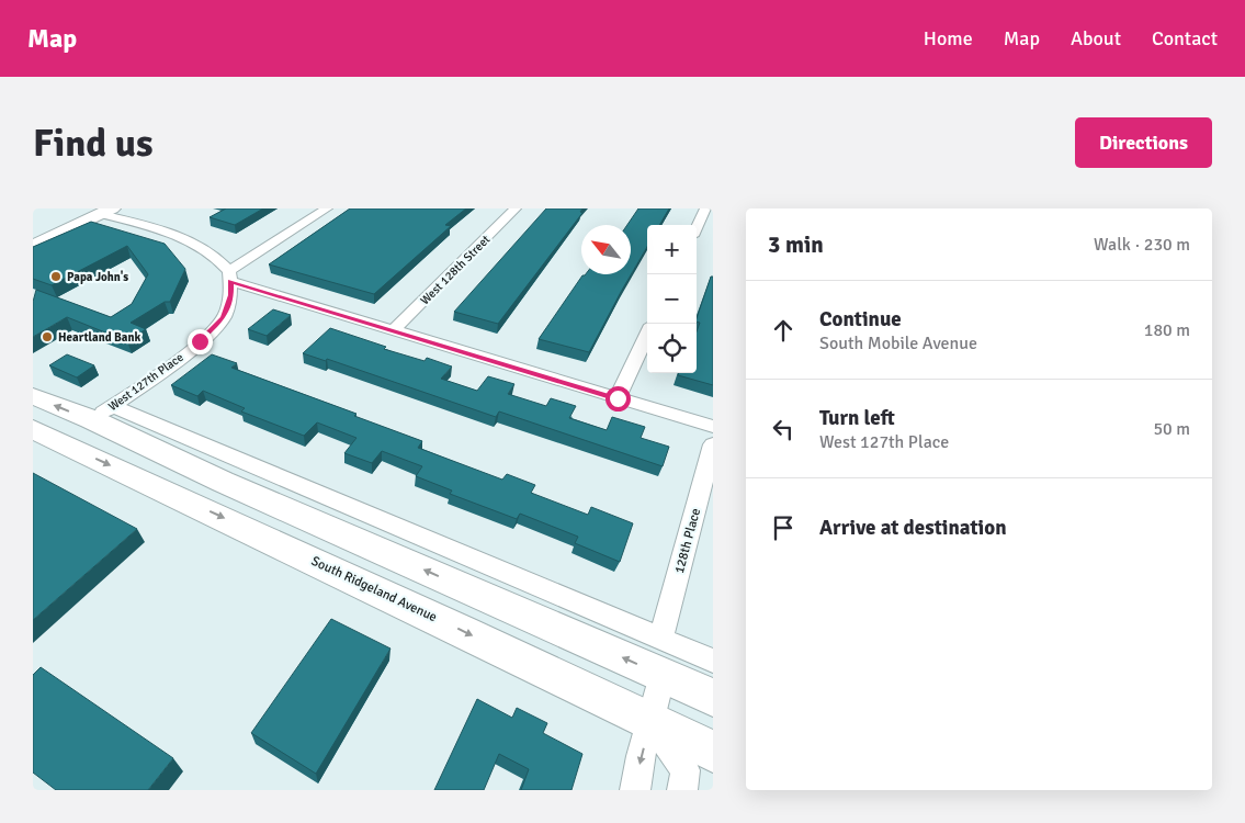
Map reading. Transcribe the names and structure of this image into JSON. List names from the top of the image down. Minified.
{"streets":{"main road":["South Ridgeland Avenue"],"street":["West 128th Street","West 127th Place","128th Place"]},"places":["Papa John's","Heartland Bank"],"north":"top left","page":{"header":"Map","nav":["Home","Map","About","Contact"],"buttons":"Directions","title":"Find us","heading":["3 min","Walk · 230 m"],"map_buttons":["+","−"],"list":[["Continue","South Mobile Avenue","180 m"],["Turn left","West 127th Place","50 m"],"Arrive at destination"]}}
